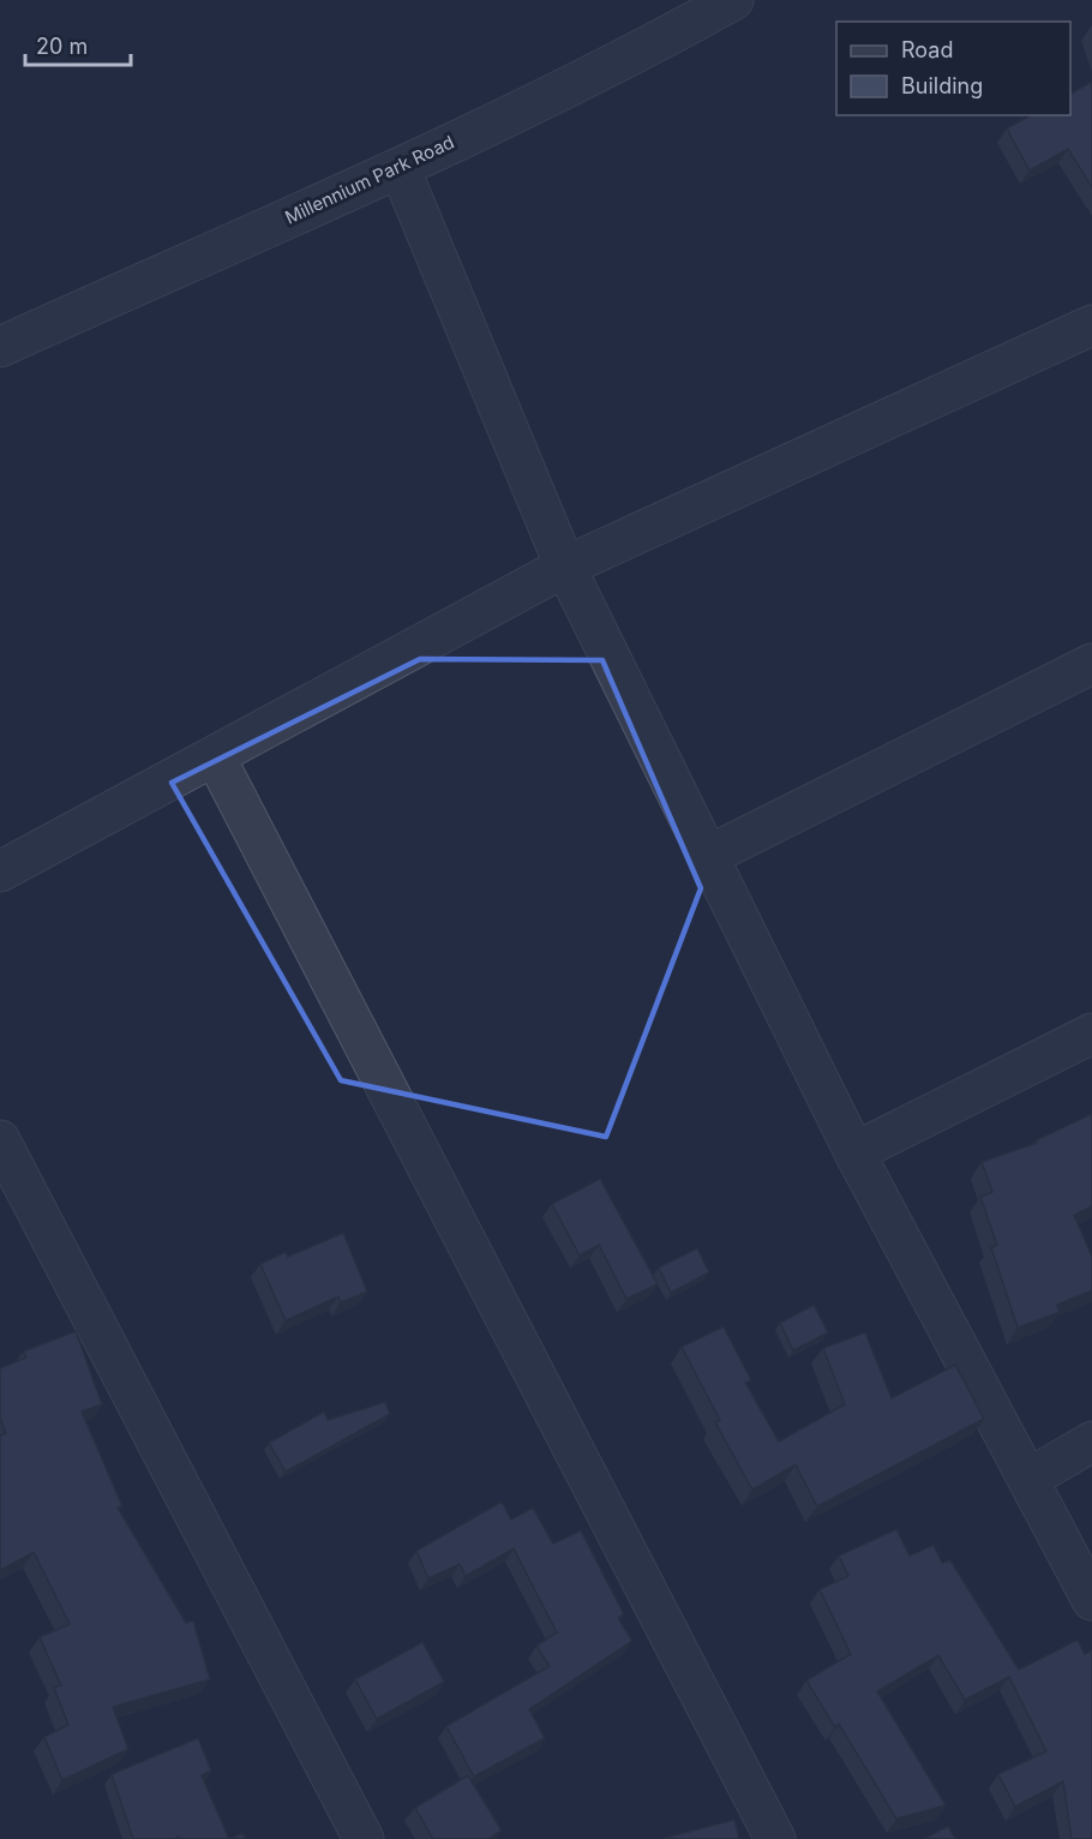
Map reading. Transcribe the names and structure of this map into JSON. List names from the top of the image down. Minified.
{"streets":{"street":["Millennium Park Road"]},"legend":["Road","Building"],"scale_bar":"20 m"}
